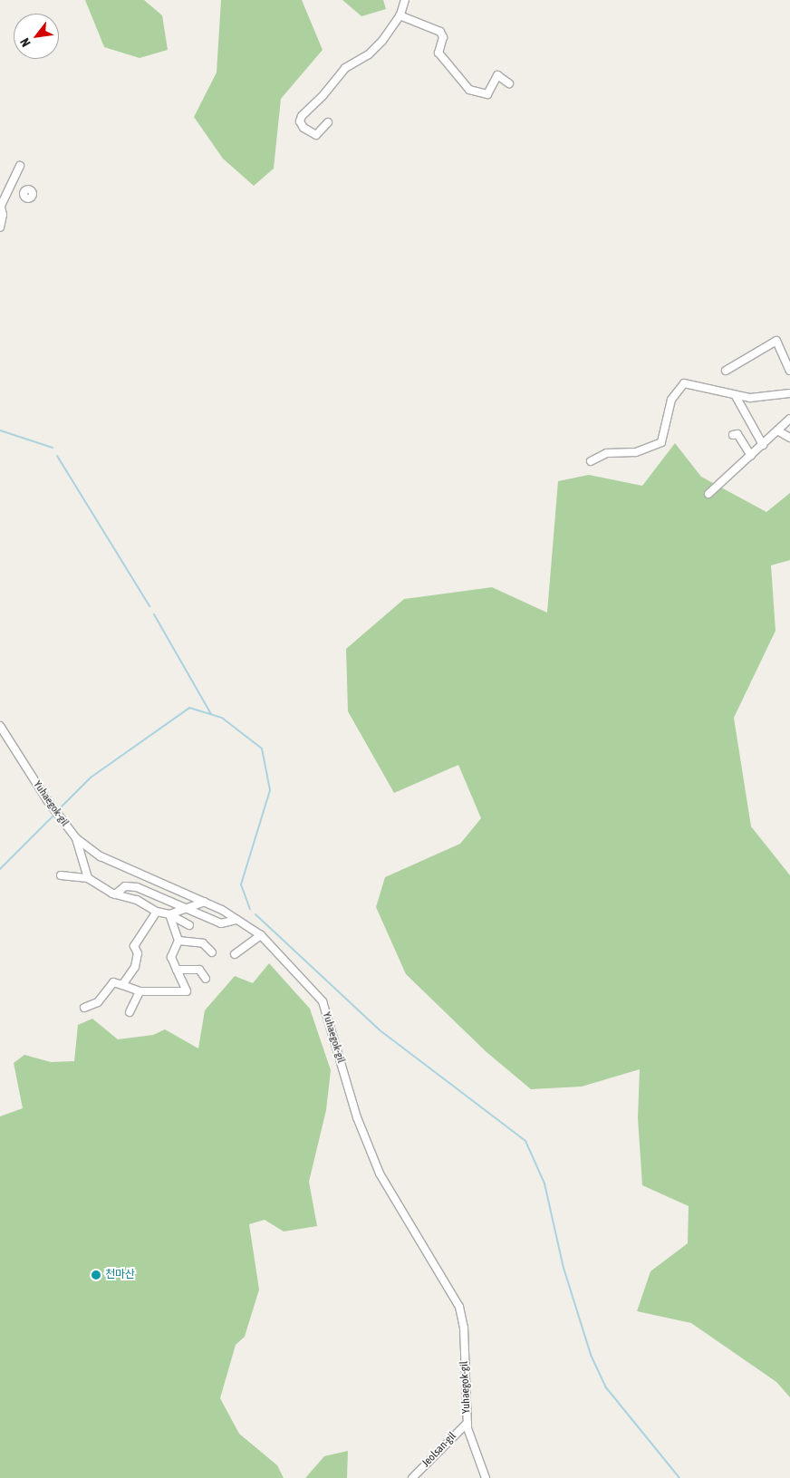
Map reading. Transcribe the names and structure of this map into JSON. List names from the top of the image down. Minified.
{"streets":{"street":["Yuhaegok-gil","Jeolsan-gil"]},"crossings":[["Yuhaegok-gil","Jeolsan-gil"]],"places":["천마산"],"north":"bottom left"}
